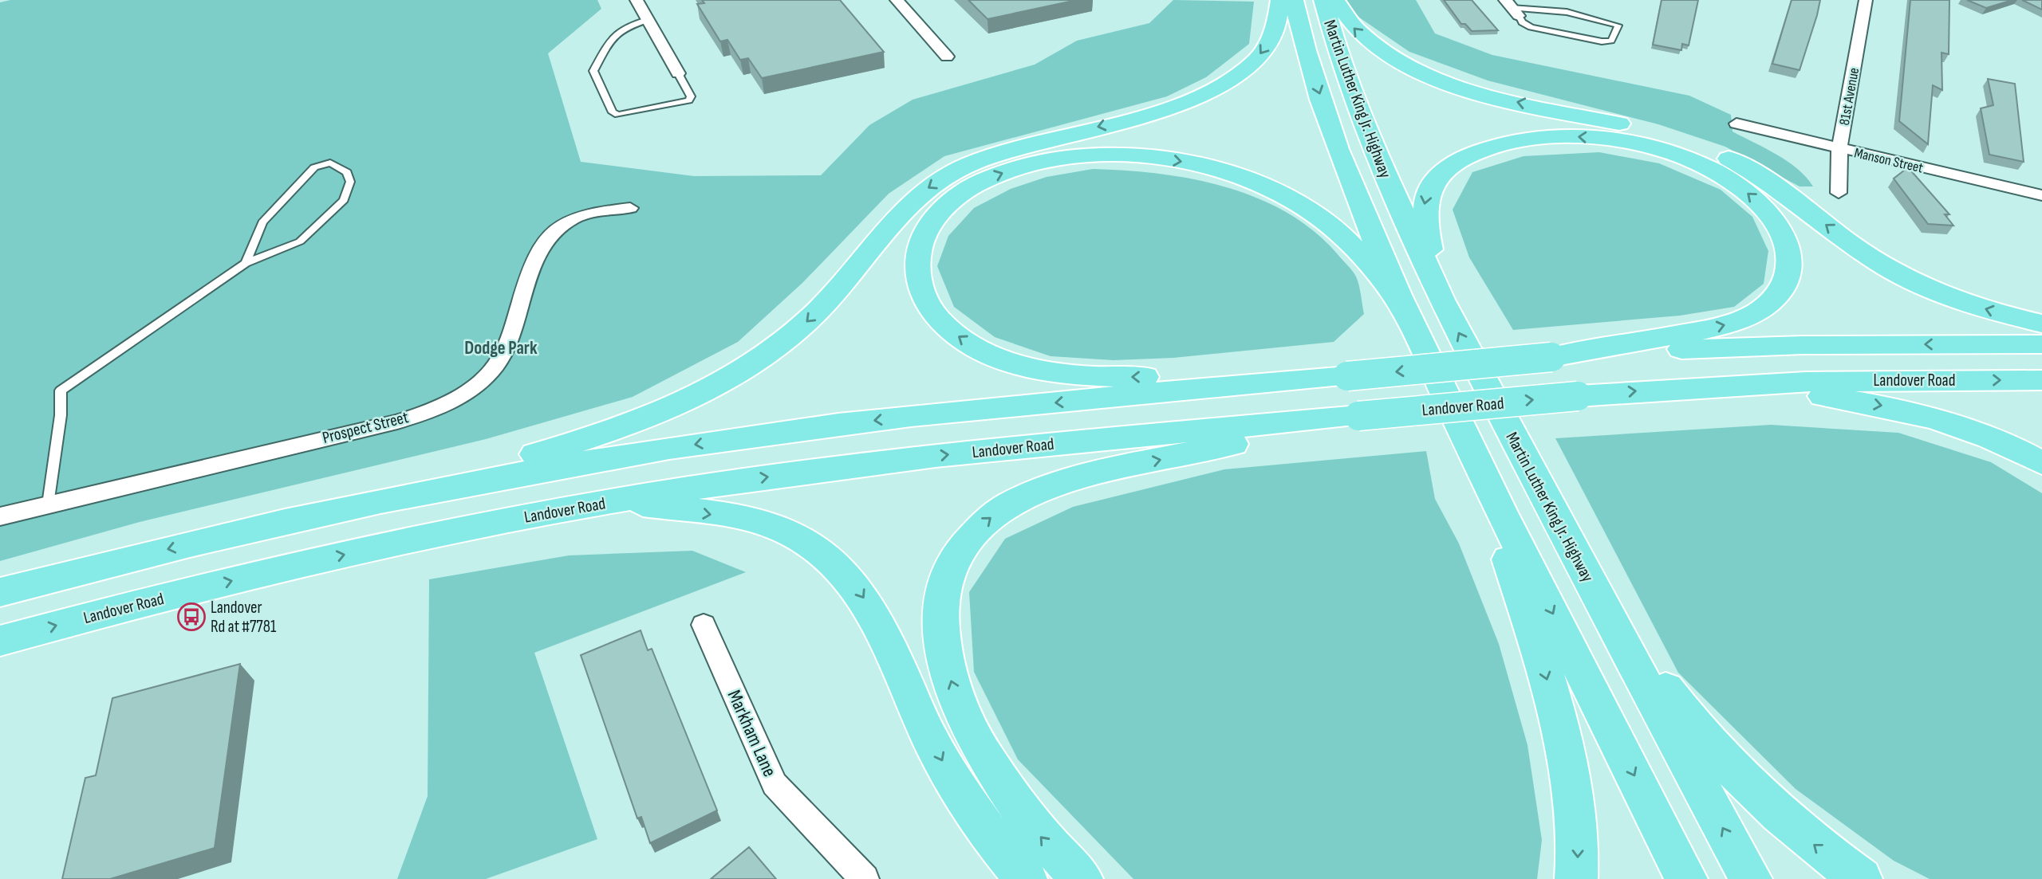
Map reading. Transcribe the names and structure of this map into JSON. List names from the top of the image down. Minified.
{"streets":{"main road":["Martin Luther King Jr. Highway","Landover Road"],"street":["81st Avenue","Manson Street","Prospect Street","Markham Lane"]},"crossings":[["81st Avenue","Manson Street"]],"districts":["Dodge Park"],"places":{"bus stop":["Landover Rd at #7781"]}}
